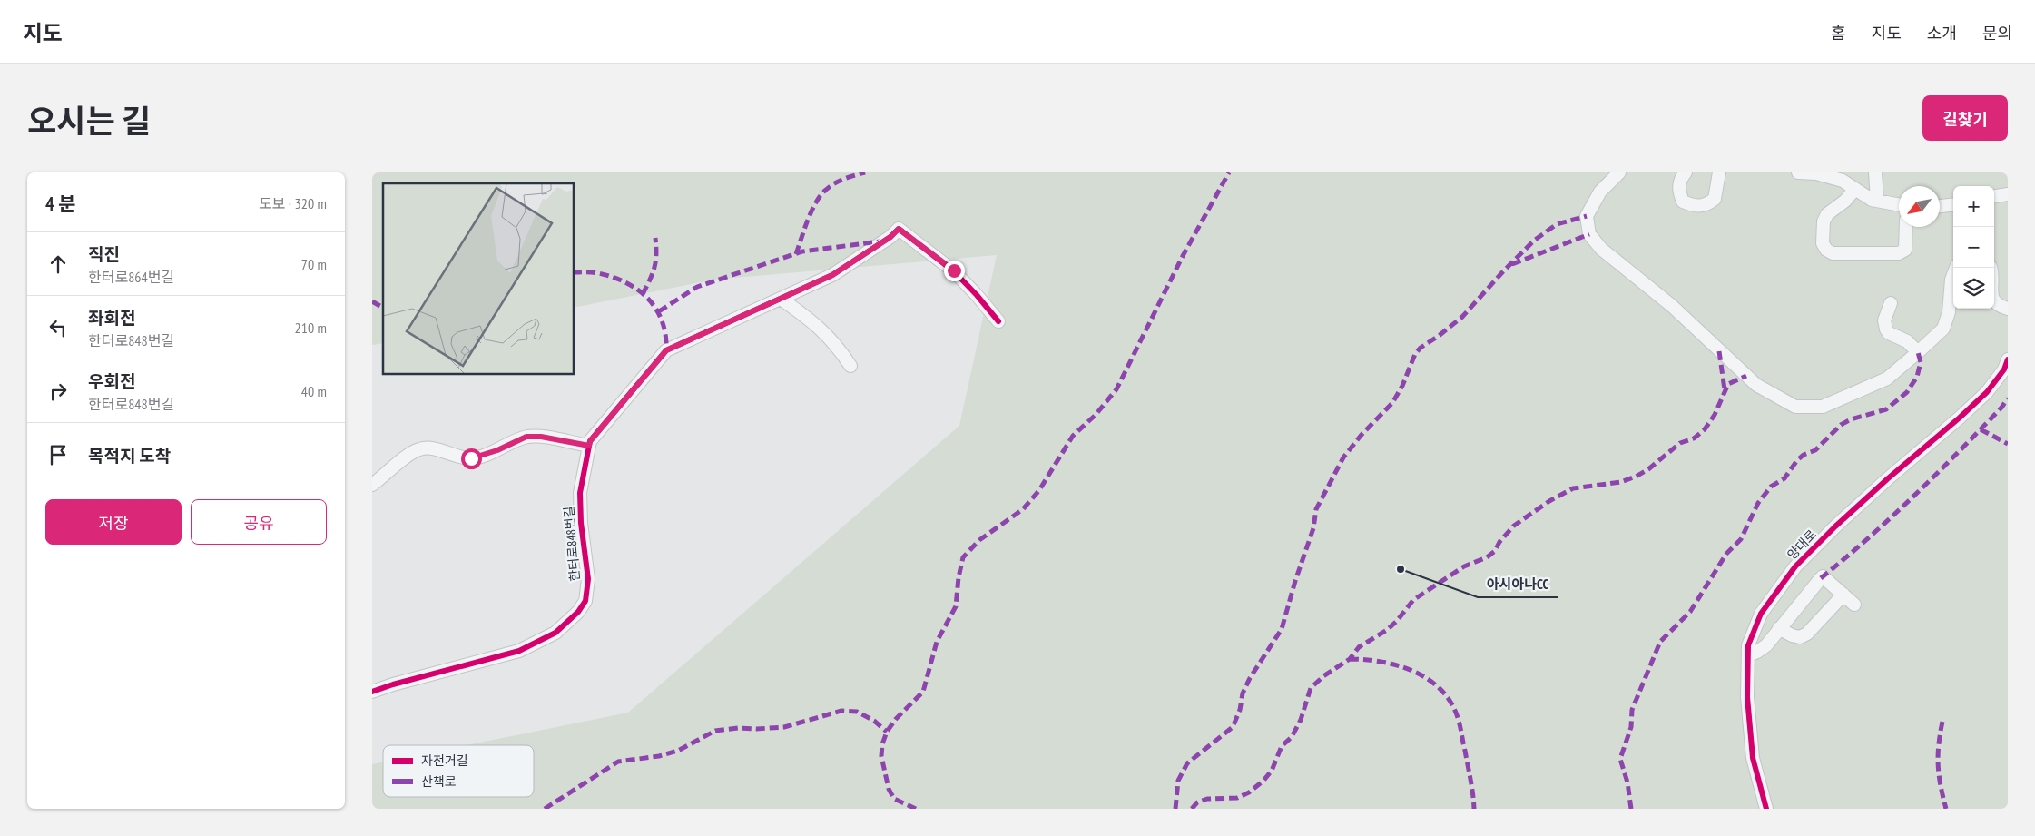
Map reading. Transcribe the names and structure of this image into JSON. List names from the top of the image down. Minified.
{"streets":{"street":["한터로848번길","양대로"]},"places":["아시아나CC"],"legend":["자전거길","산책로"],"north":"bottom left","page":{"header":"지도","nav":["홈","지도","소개","문의"],"title":"오시는 길","buttons":["길찾기",["저장","공유"]],"heading":["4 분","도보 · 320 m"],"map_buttons":["+","−"],"list":[["직진","한터로864번길","70 m"],["좌회전","한터로848번길","210 m"],["우회전","한터로848번길","40 m"],"목적지 도착"]}}
